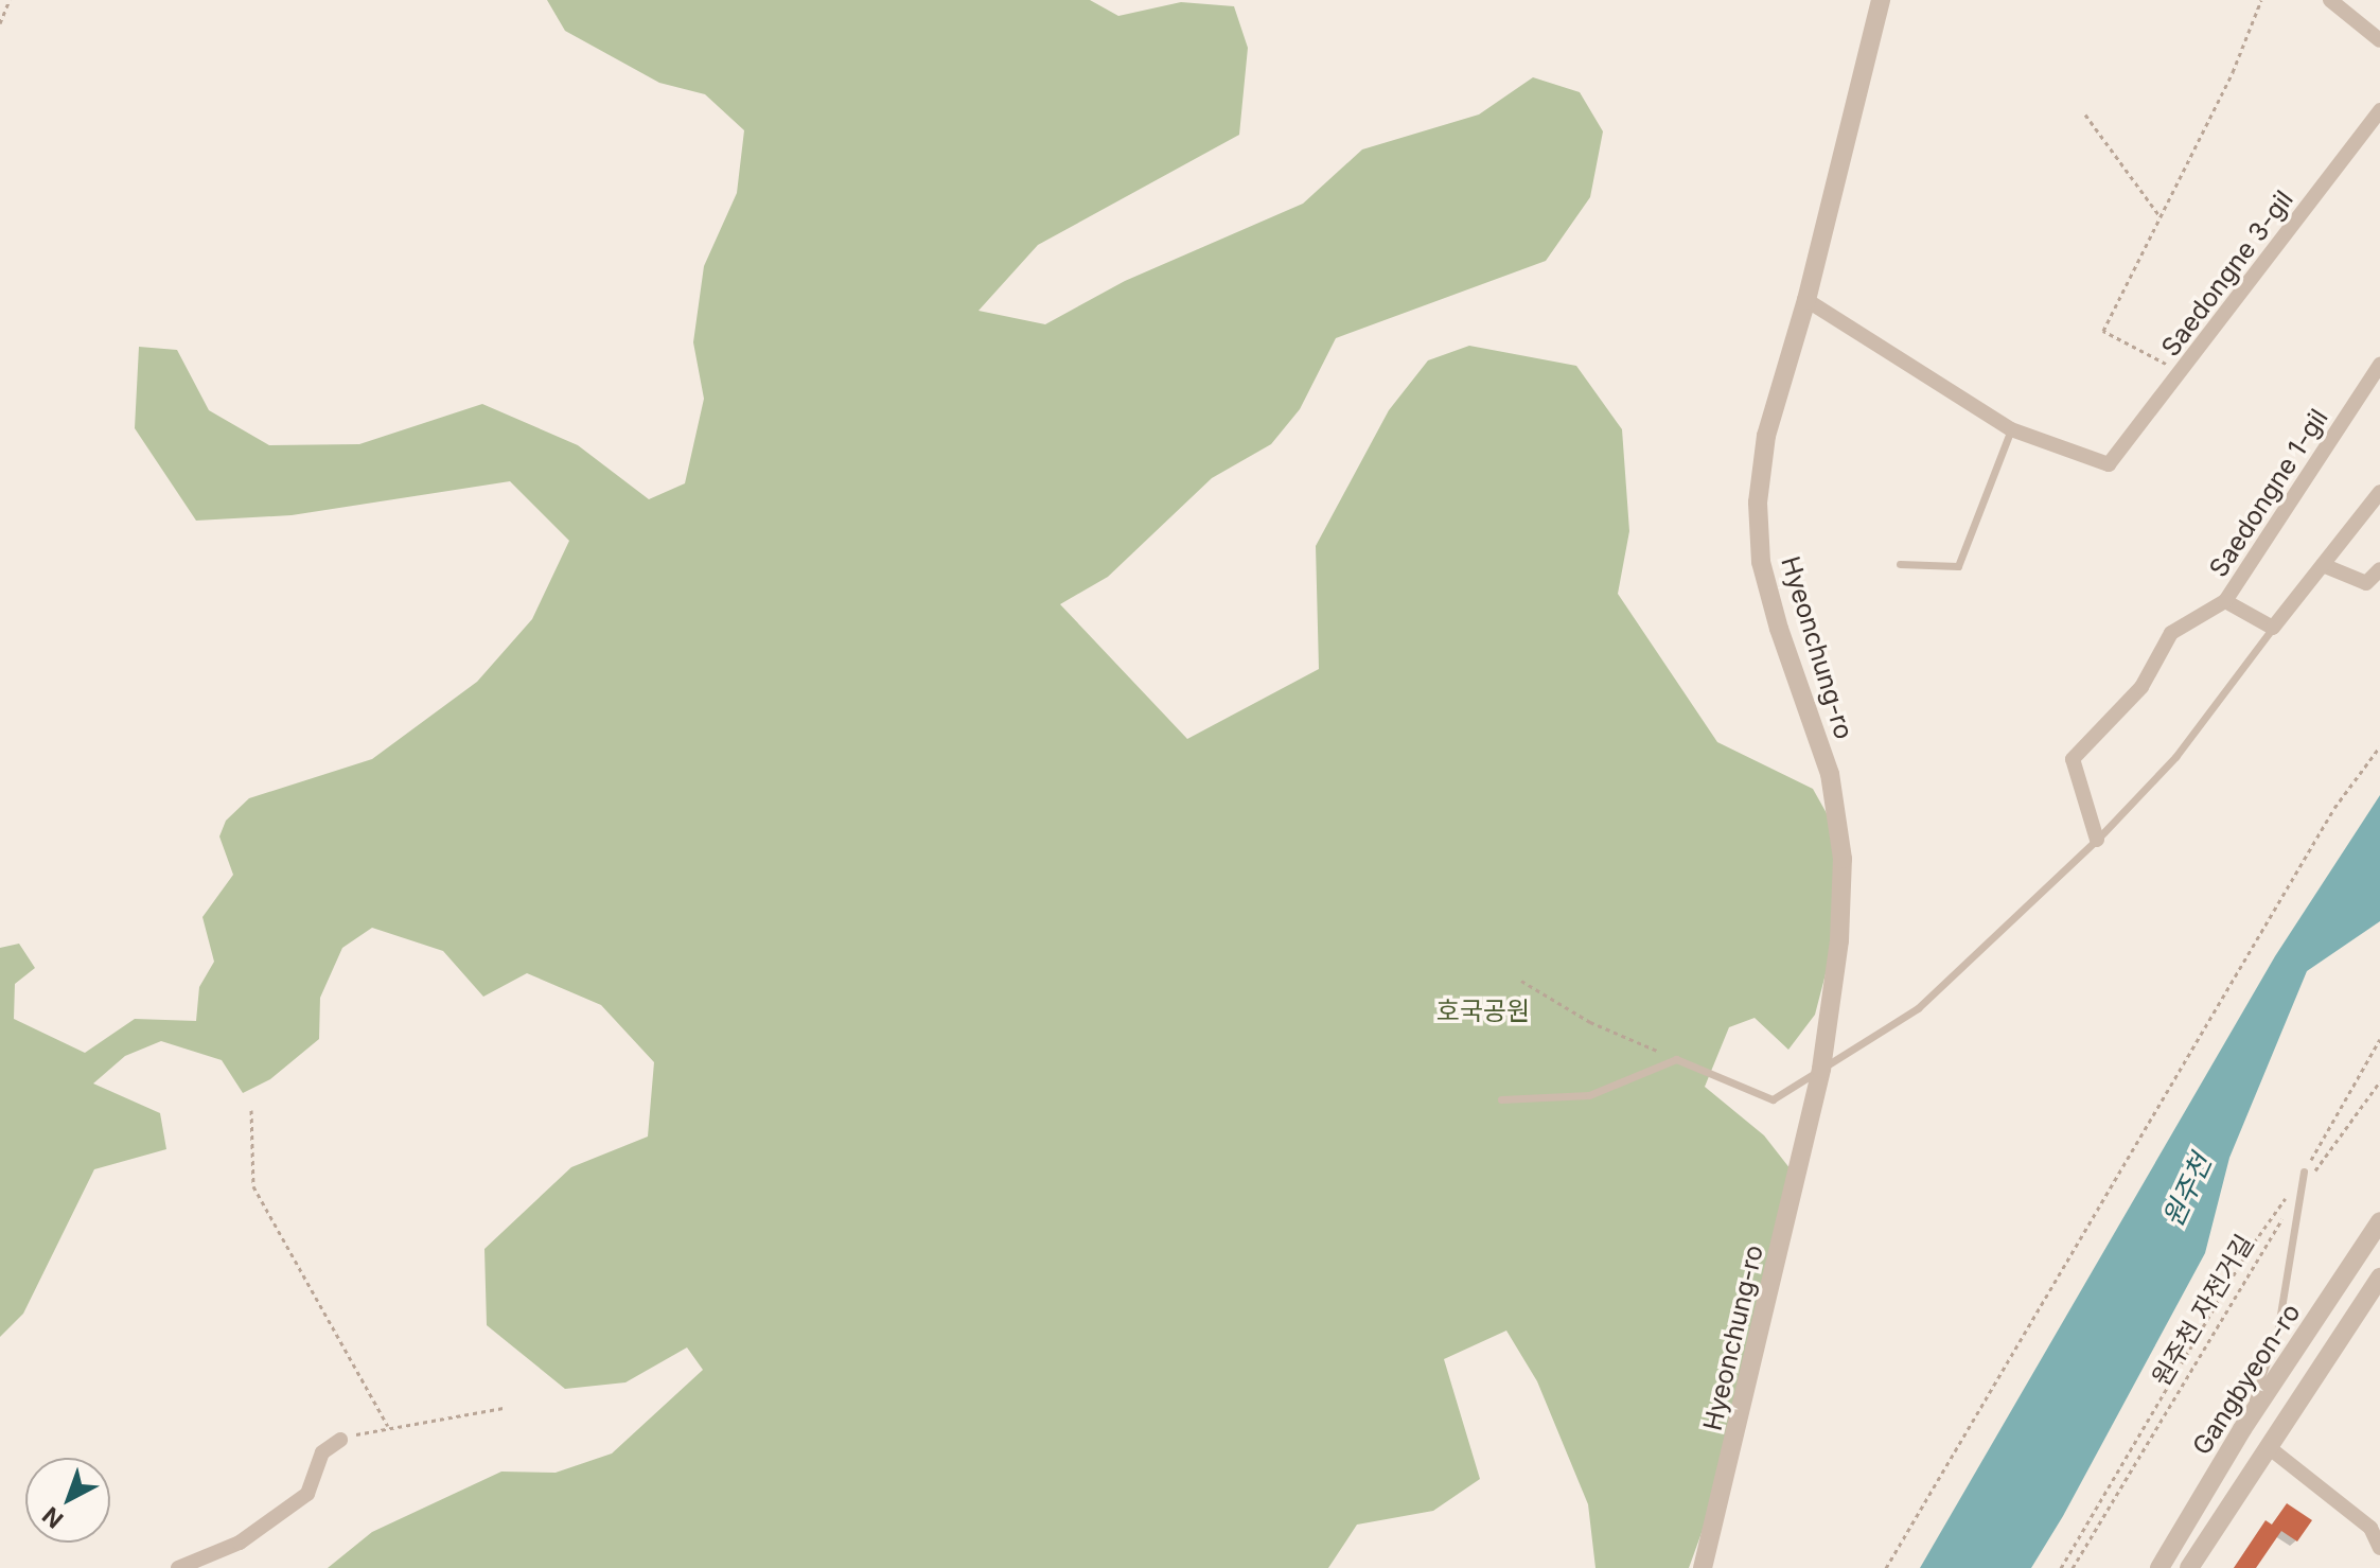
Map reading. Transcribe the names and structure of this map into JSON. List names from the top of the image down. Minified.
{"streets":{"street":["Saedongne 3-gil","Saedongne 1-gil","Hyeonchung-ro","Gangbyeon-ro"],"path":["원주천 자전거길"]},"water":["원주천"],"parks":["호국공원"],"north":"bottom left"}
